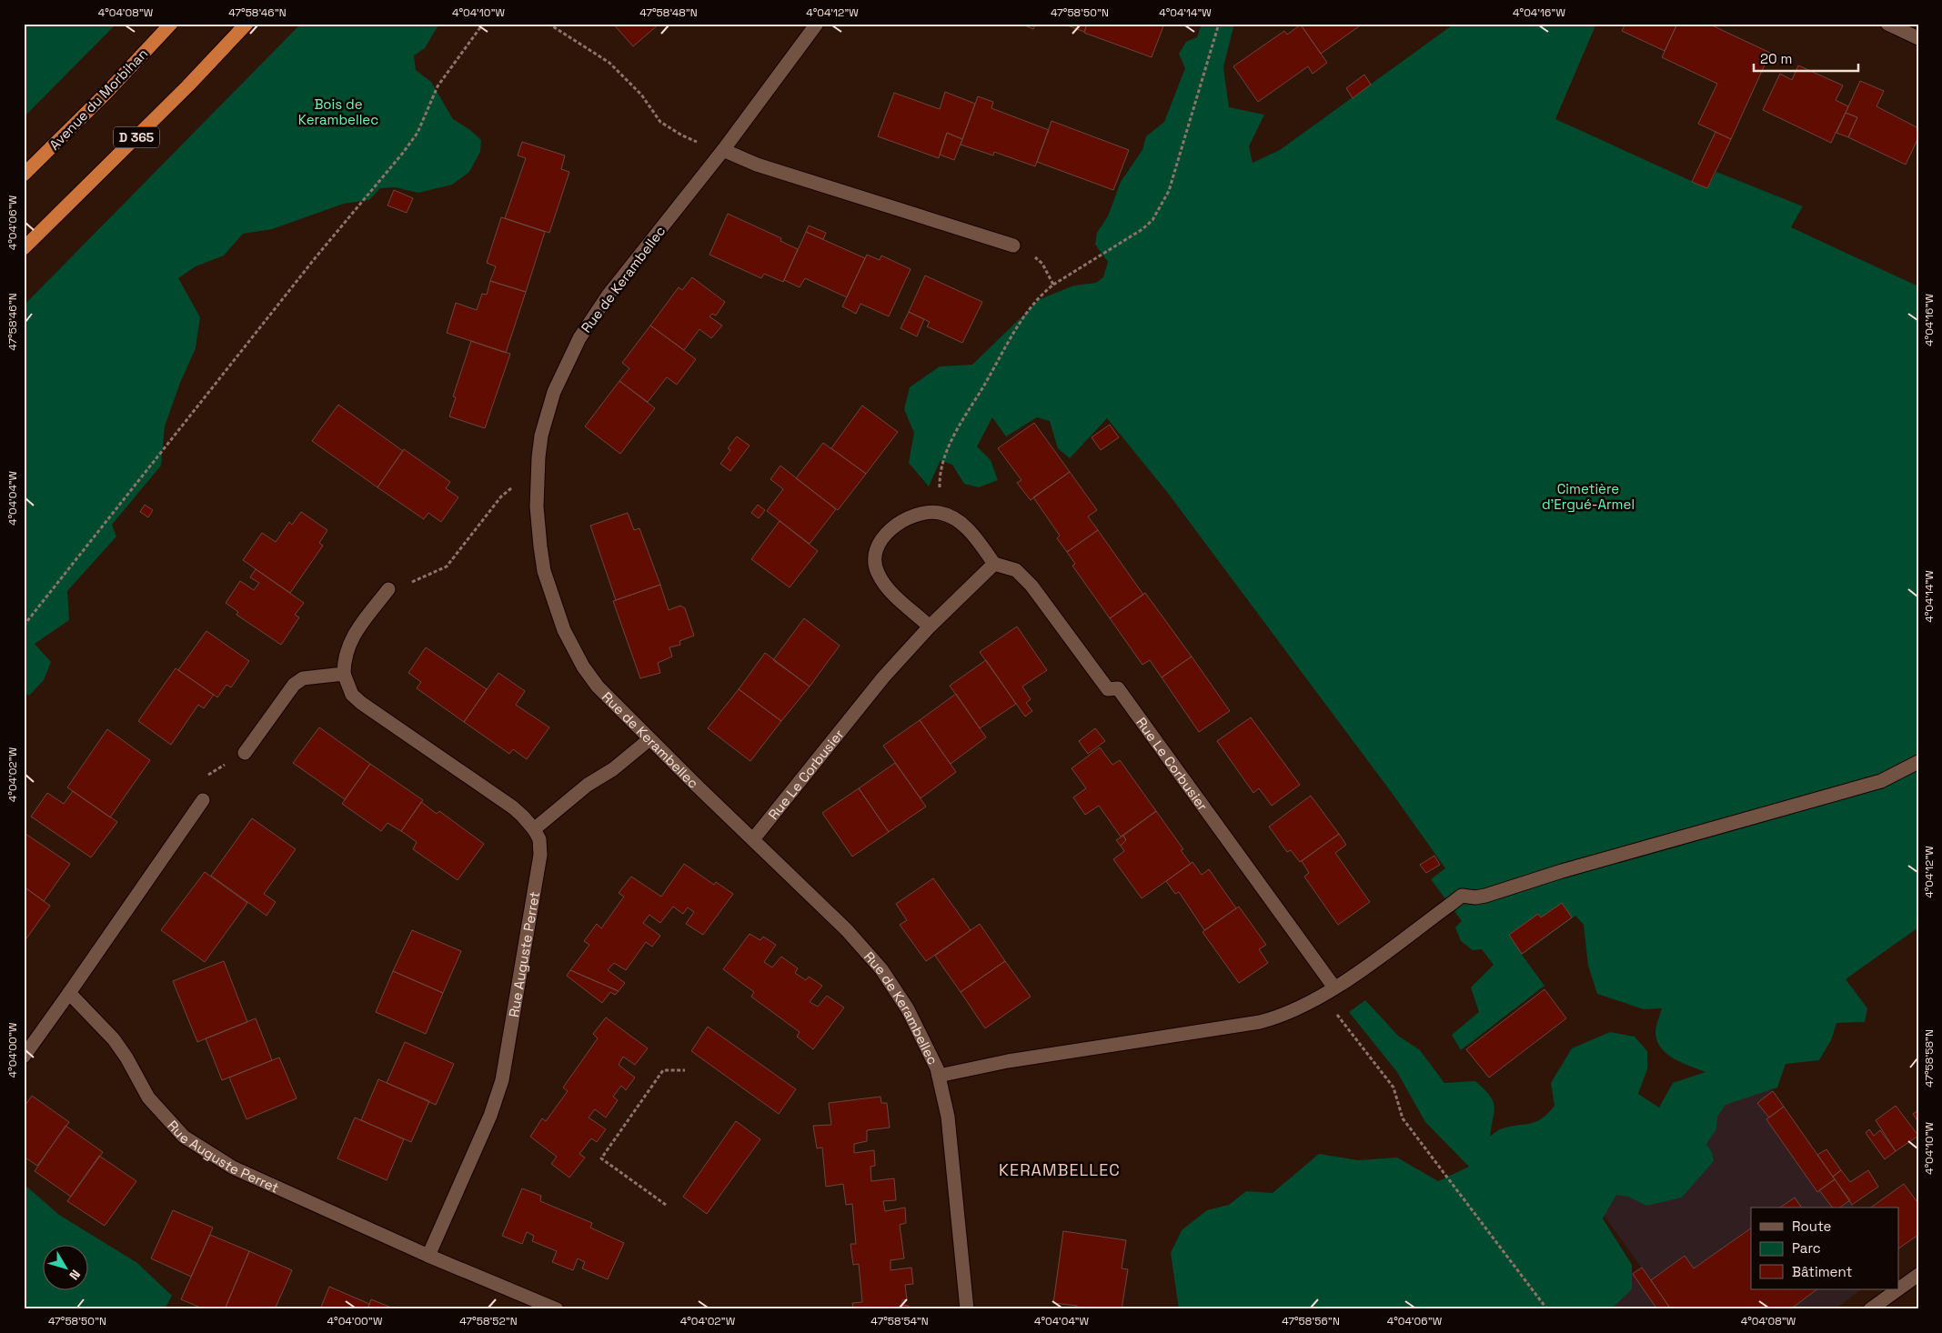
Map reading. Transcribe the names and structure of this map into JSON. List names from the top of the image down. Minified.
{"streets":{"highway":["Avenue du Morbihan","D 365"],"street":["Rue de Kerambellec","Rue Le Corbusier","Rue Auguste Perret"]},"crossings":[["Rue de Kerambellec","Rue Le Corbusier"]],"districts":["KERAMBELLEC"],"parks":["Bois de Kerambellec","Cimetière d'Ergué-Armel"],"legend":["Route","Parc","Bâtiment"],"scale_bar":"20 m","north":"bottom right","coordinates":["4°04'08\"W","47°58'46\"N","4°04'10\"W","47°58'48\"N","4°04'12\"W","47°58'50\"N","4°04'14\"W","4°04'16\"W","4°04'06\"W","4°04'04\"W","4°04'02\"W","4°04'00\"W","47°58'58\"N","47°58'52\"N","47°58'54\"N","47°58'56\"N"]}
